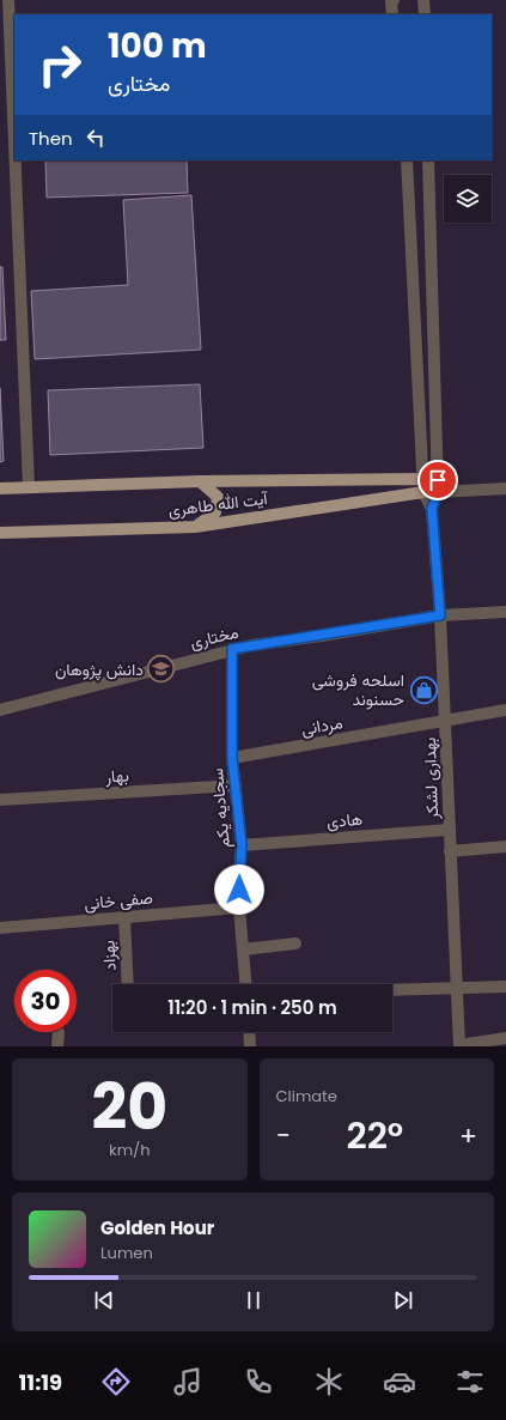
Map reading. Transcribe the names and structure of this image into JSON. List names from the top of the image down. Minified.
{"streets":{"main road":["آیت الله طاهری"],"street":["مختاری","مردانی","بهار","بهداری لشکر","سجادیه یکم","هادی","صفی خانی","بهزاد"]},"crossings":[["آیت الله طاهری","بهداری لشکر"],["مختاری","بهداری لشکر"],["مختاری","سجادیه یکم"],["مردانی","بهداری لشکر"],["مردانی","سجادیه یکم"],["بهار","سجادیه یکم"],["بهداری لشکر","هادی"],["سجادیه یکم","هادی"],["سجادیه یکم","صفی خانی"],["صفی خانی","بهزاد"]],"places":{"school or university":["دانش پژوهان"],"shop":["اسلحه فروشی حسنوند"]},"page":{"turn":["100 m","مختاری"],"then":"Then","limit":"30","trip":"11:20 · 1 min · 250 m","tile":[["20","km/h"],"Climate"],"heat":["−","22°","+"],"song":["Golden Hour","Lumen"],"tabs":"11:19"}}
